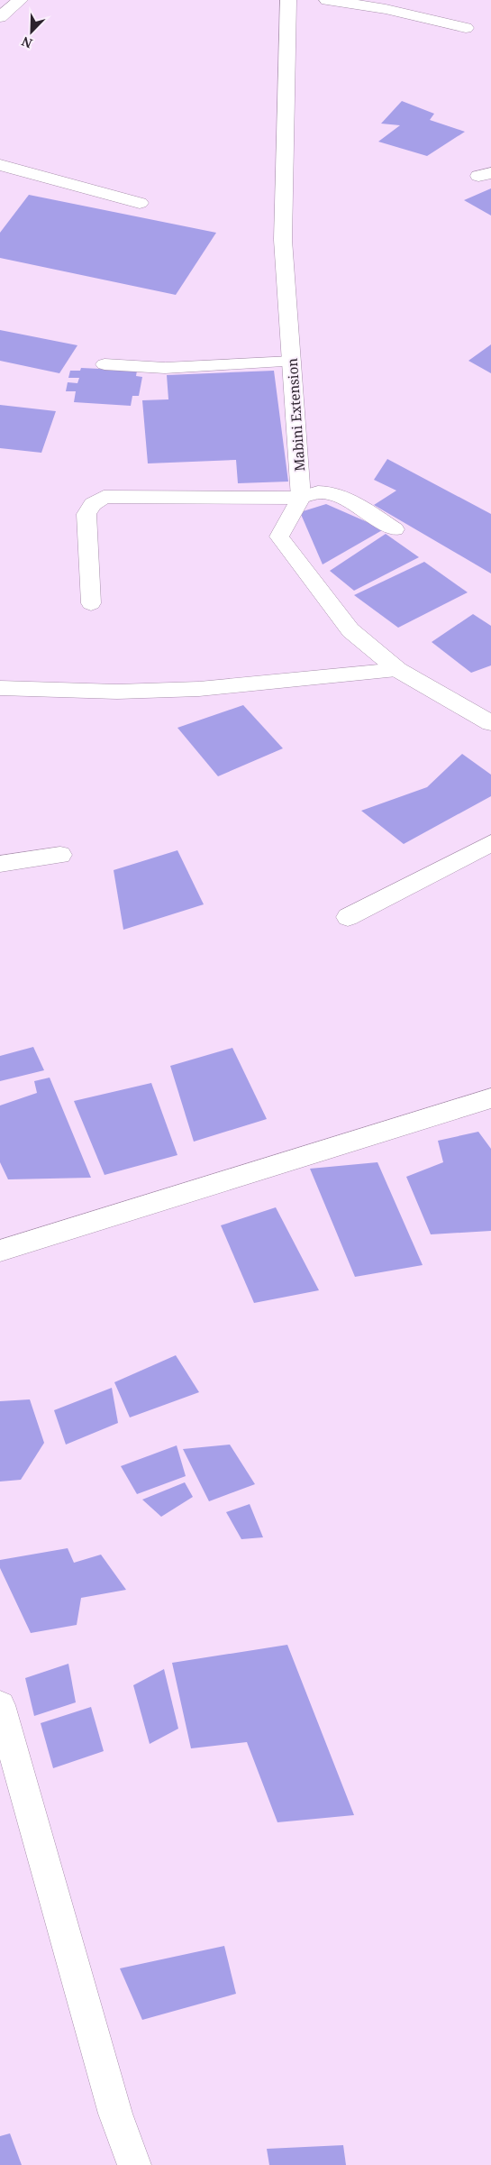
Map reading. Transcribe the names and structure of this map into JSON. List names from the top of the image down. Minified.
{"streets":{"street":["Mabini Extension"]},"north":"bottom left"}
